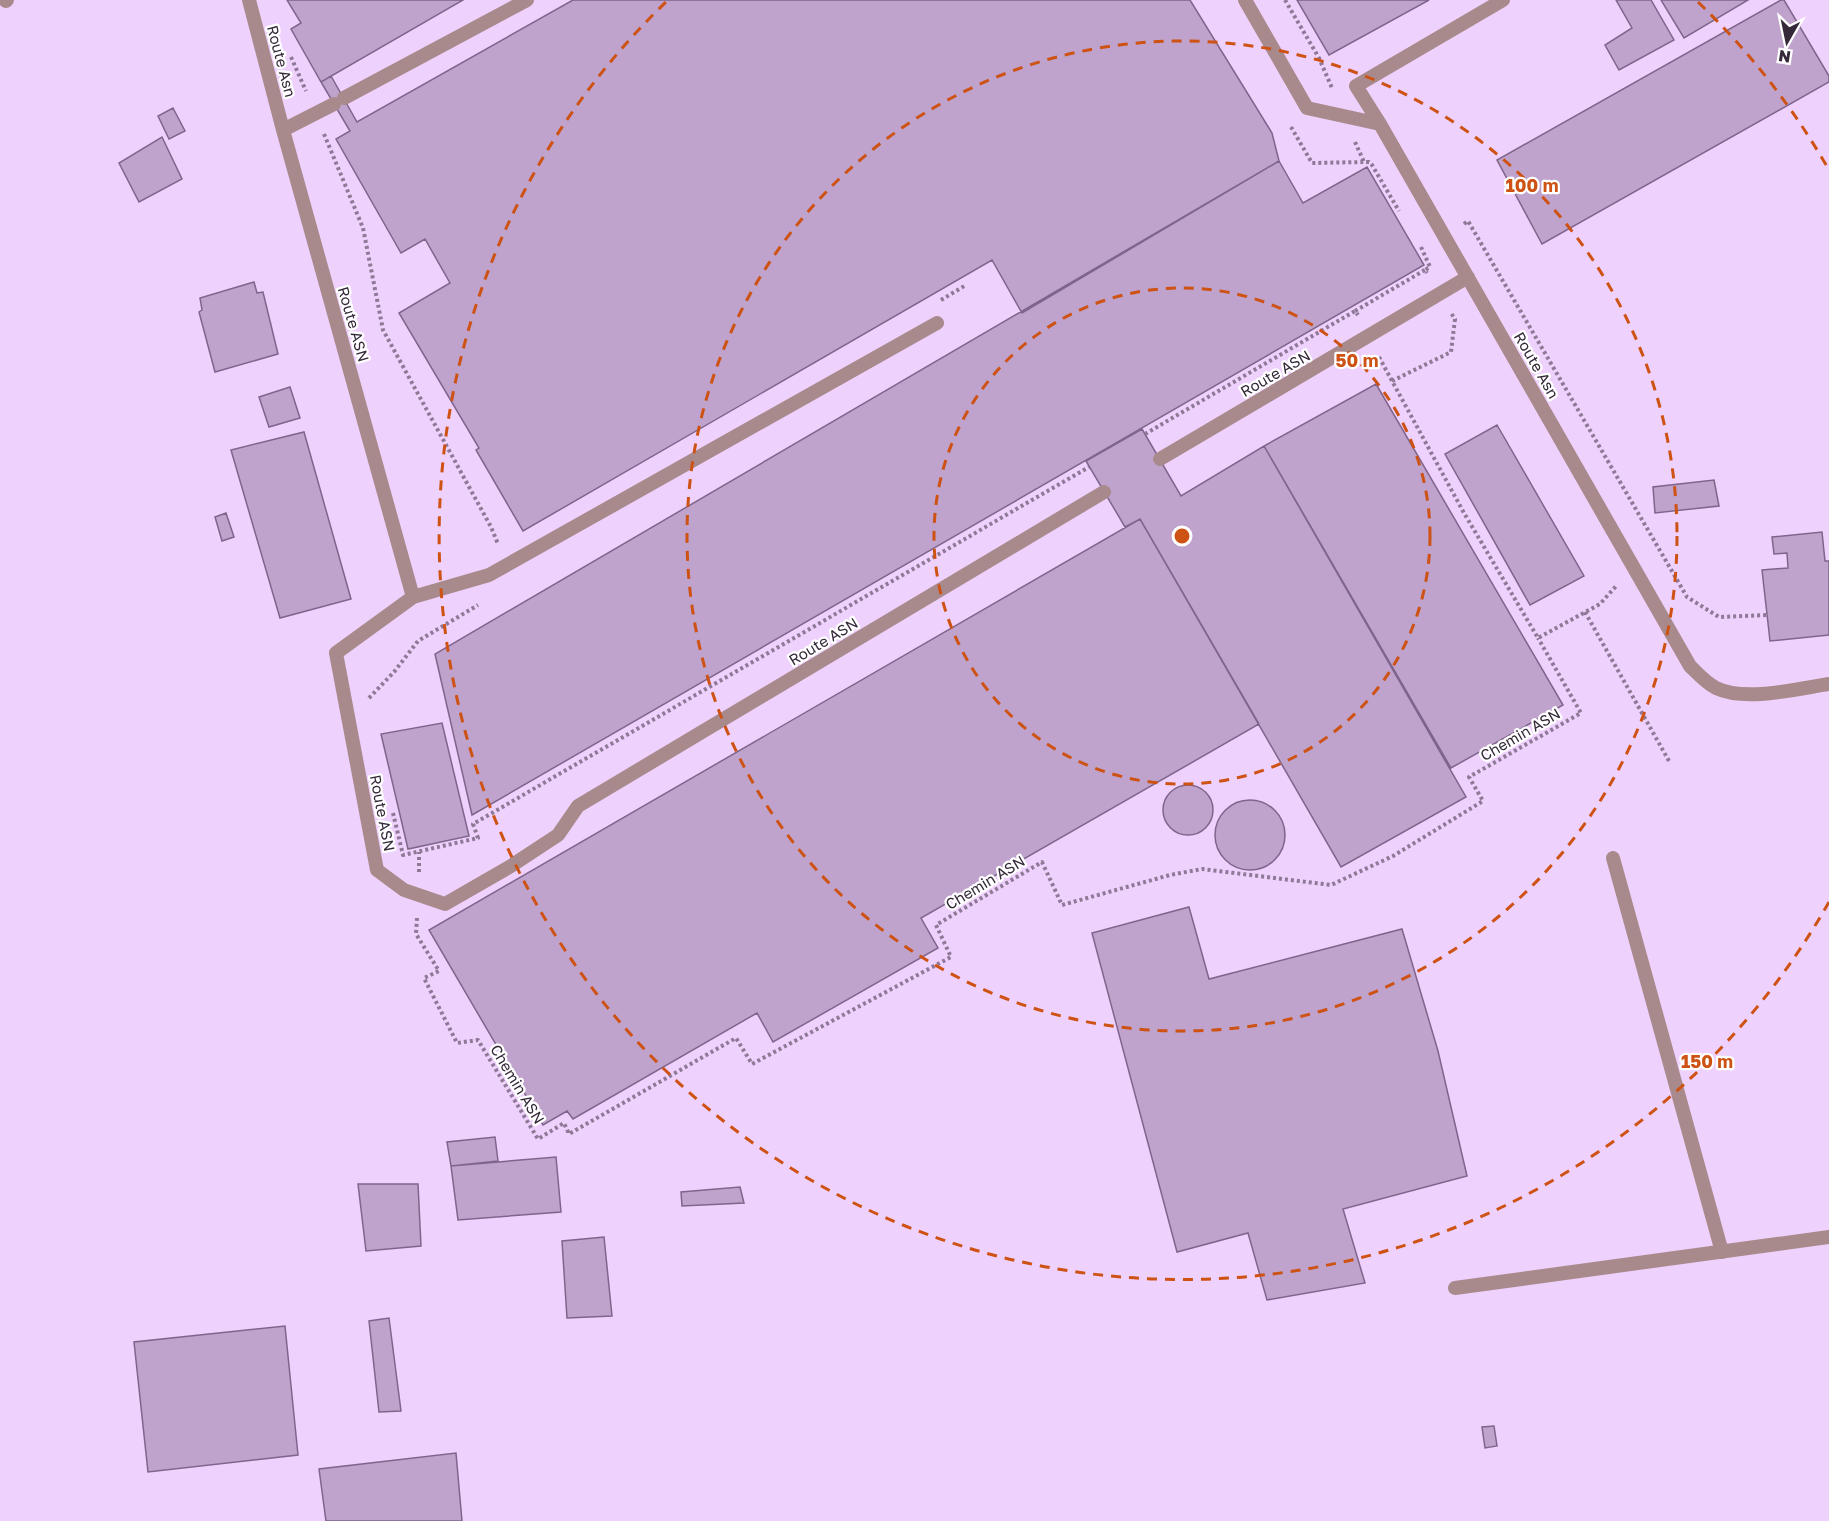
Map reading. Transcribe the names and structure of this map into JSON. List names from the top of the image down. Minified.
{"streets":{"lane":["Route Asn","Route ASN"],"path":["Chemin ASN"]},"crossings":[["Route Asn","Route ASN"],["Route ASN","Chemin ASN"]],"north":"bottom","rings":["100 m","50 m","150 m"]}
